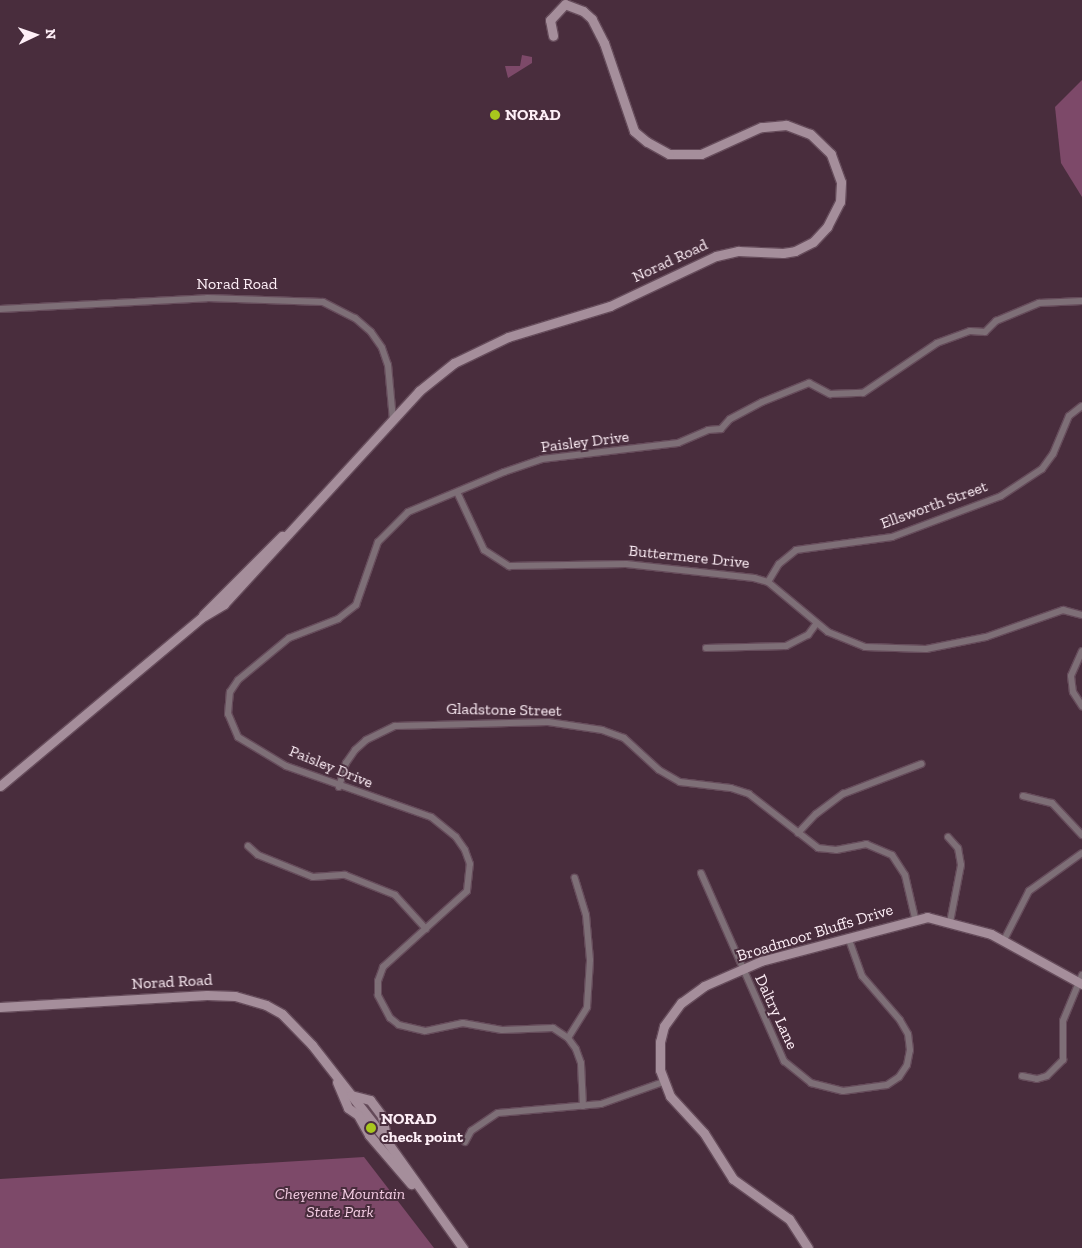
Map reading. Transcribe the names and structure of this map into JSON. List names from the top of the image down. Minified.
{"streets":{"street":["Norad Road","Paisley Drive","Ellsworth Street","Buttermere Drive","Gladstone Street","Broadmoor Bluffs Drive","Daltry Lane"]},"crossings":[["Paisley Drive","Buttermere Drive"],["Paisley Drive","Gladstone Street"],["Ellsworth Street","Buttermere Drive"],["Gladstone Street","Broadmoor Bluffs Drive"],["Broadmoor Bluffs Drive","Daltry Lane"]],"parks":["Cheyenne Mountain State Park"],"places":["NORAD","NORAD check point"],"north":"right"}
